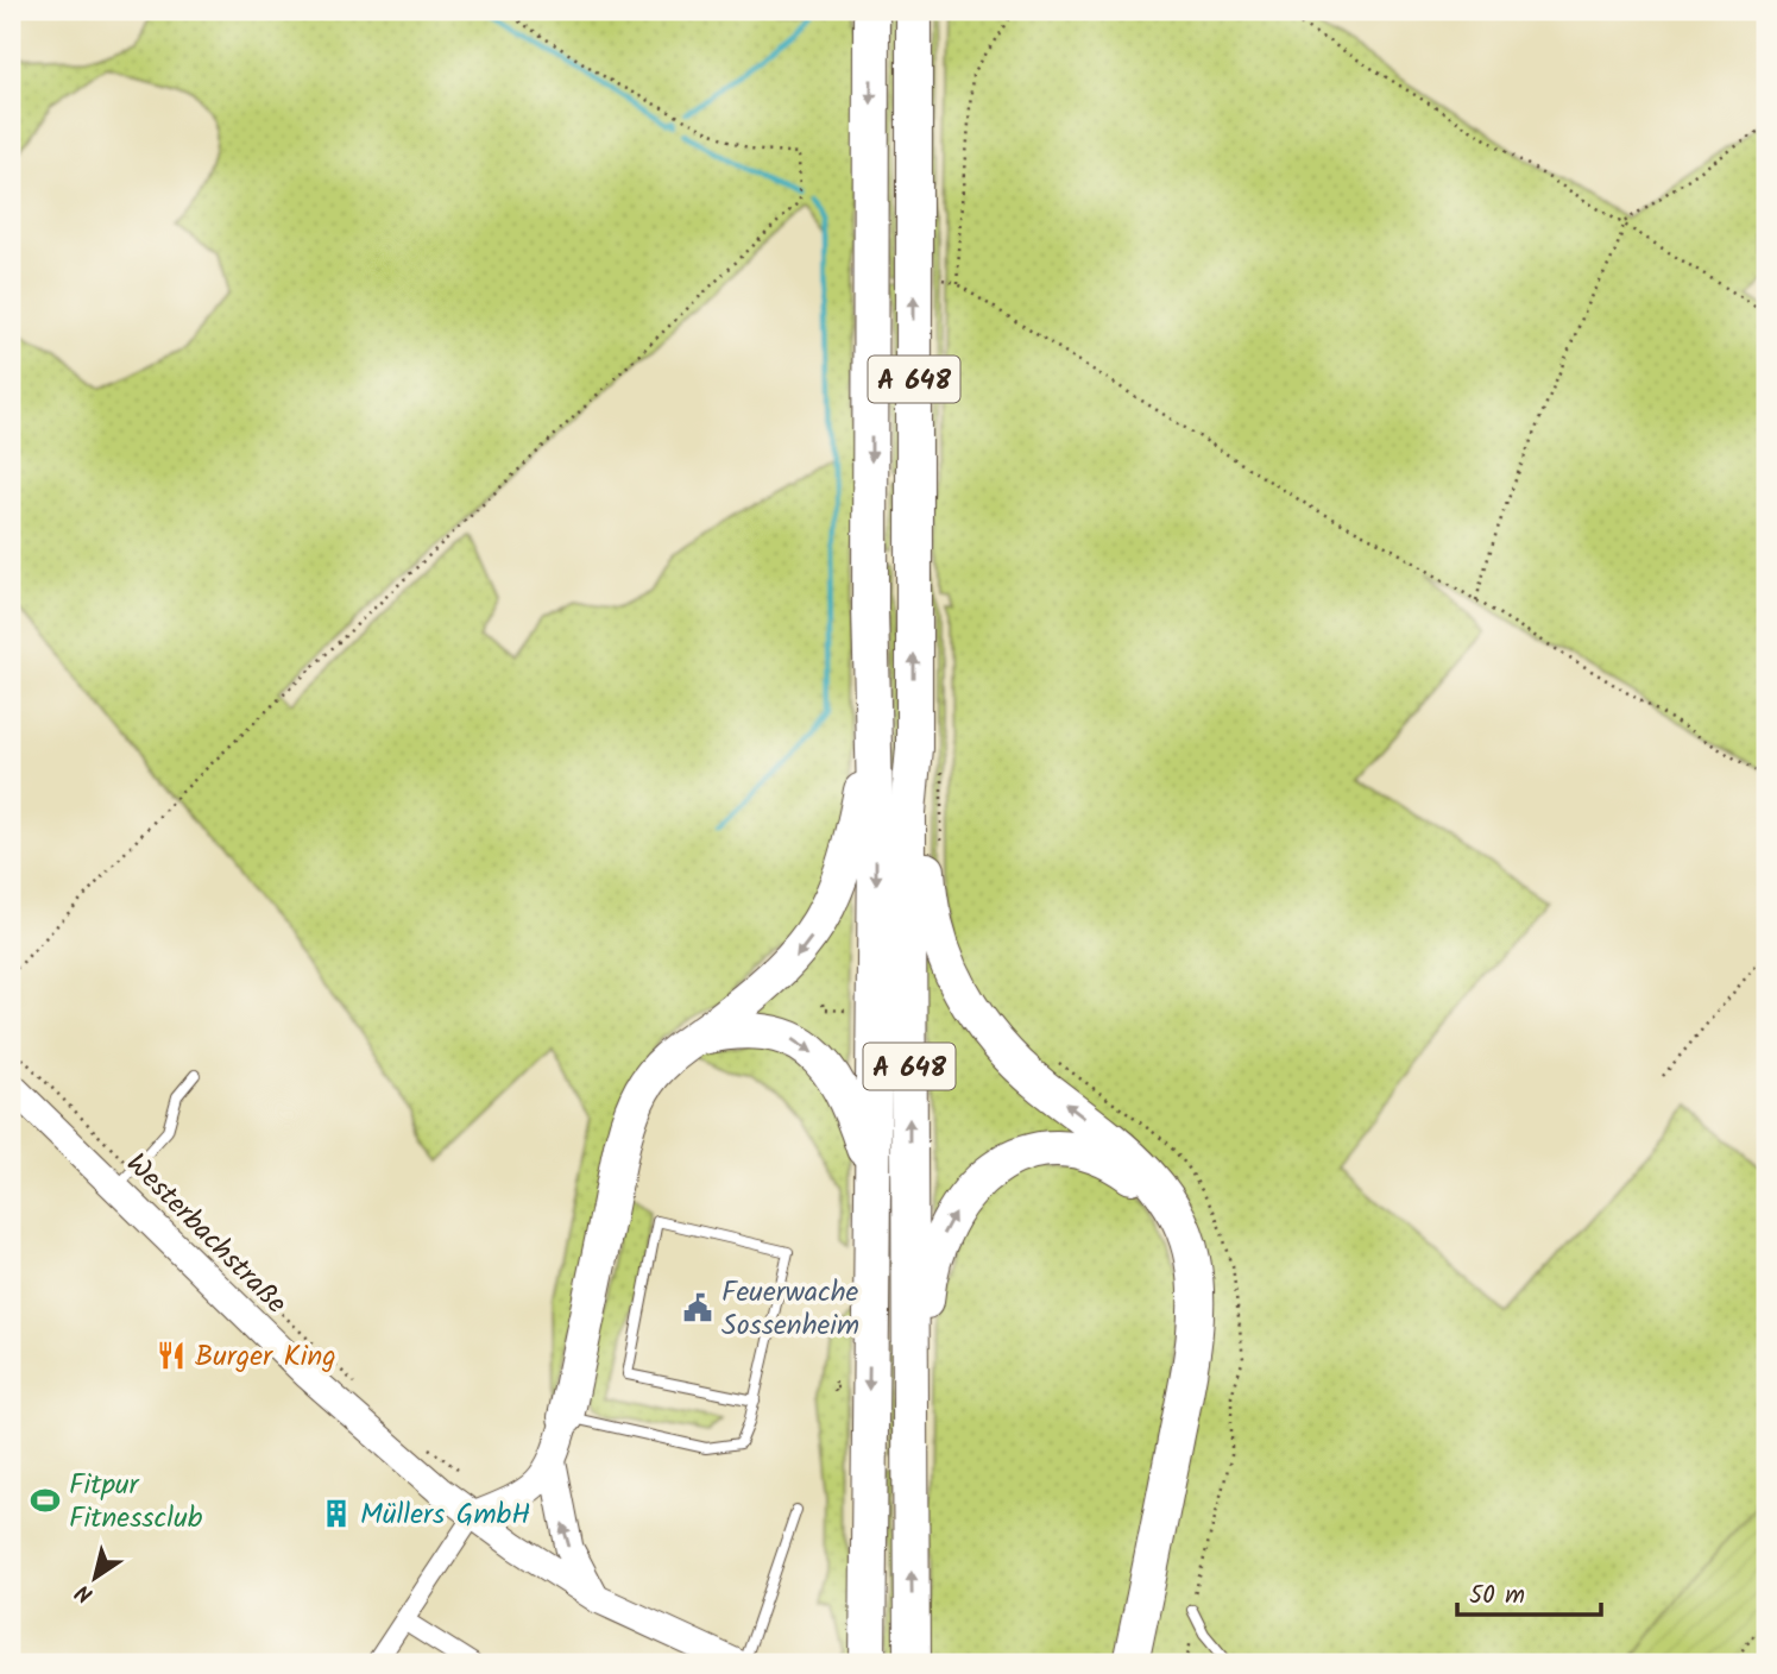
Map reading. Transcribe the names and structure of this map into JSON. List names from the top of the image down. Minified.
{"streets":{"highway":["A 648"],"main road":["Westerbachstraße"]},"places":{"public building":["Feuerwache Sossenheim"],"restaurant":["Burger King"],"sports":["Fitpur Fitnessclub"],"building":["Müllers GmbH"]},"scale_bar":"50 m","north":"bottom left"}
